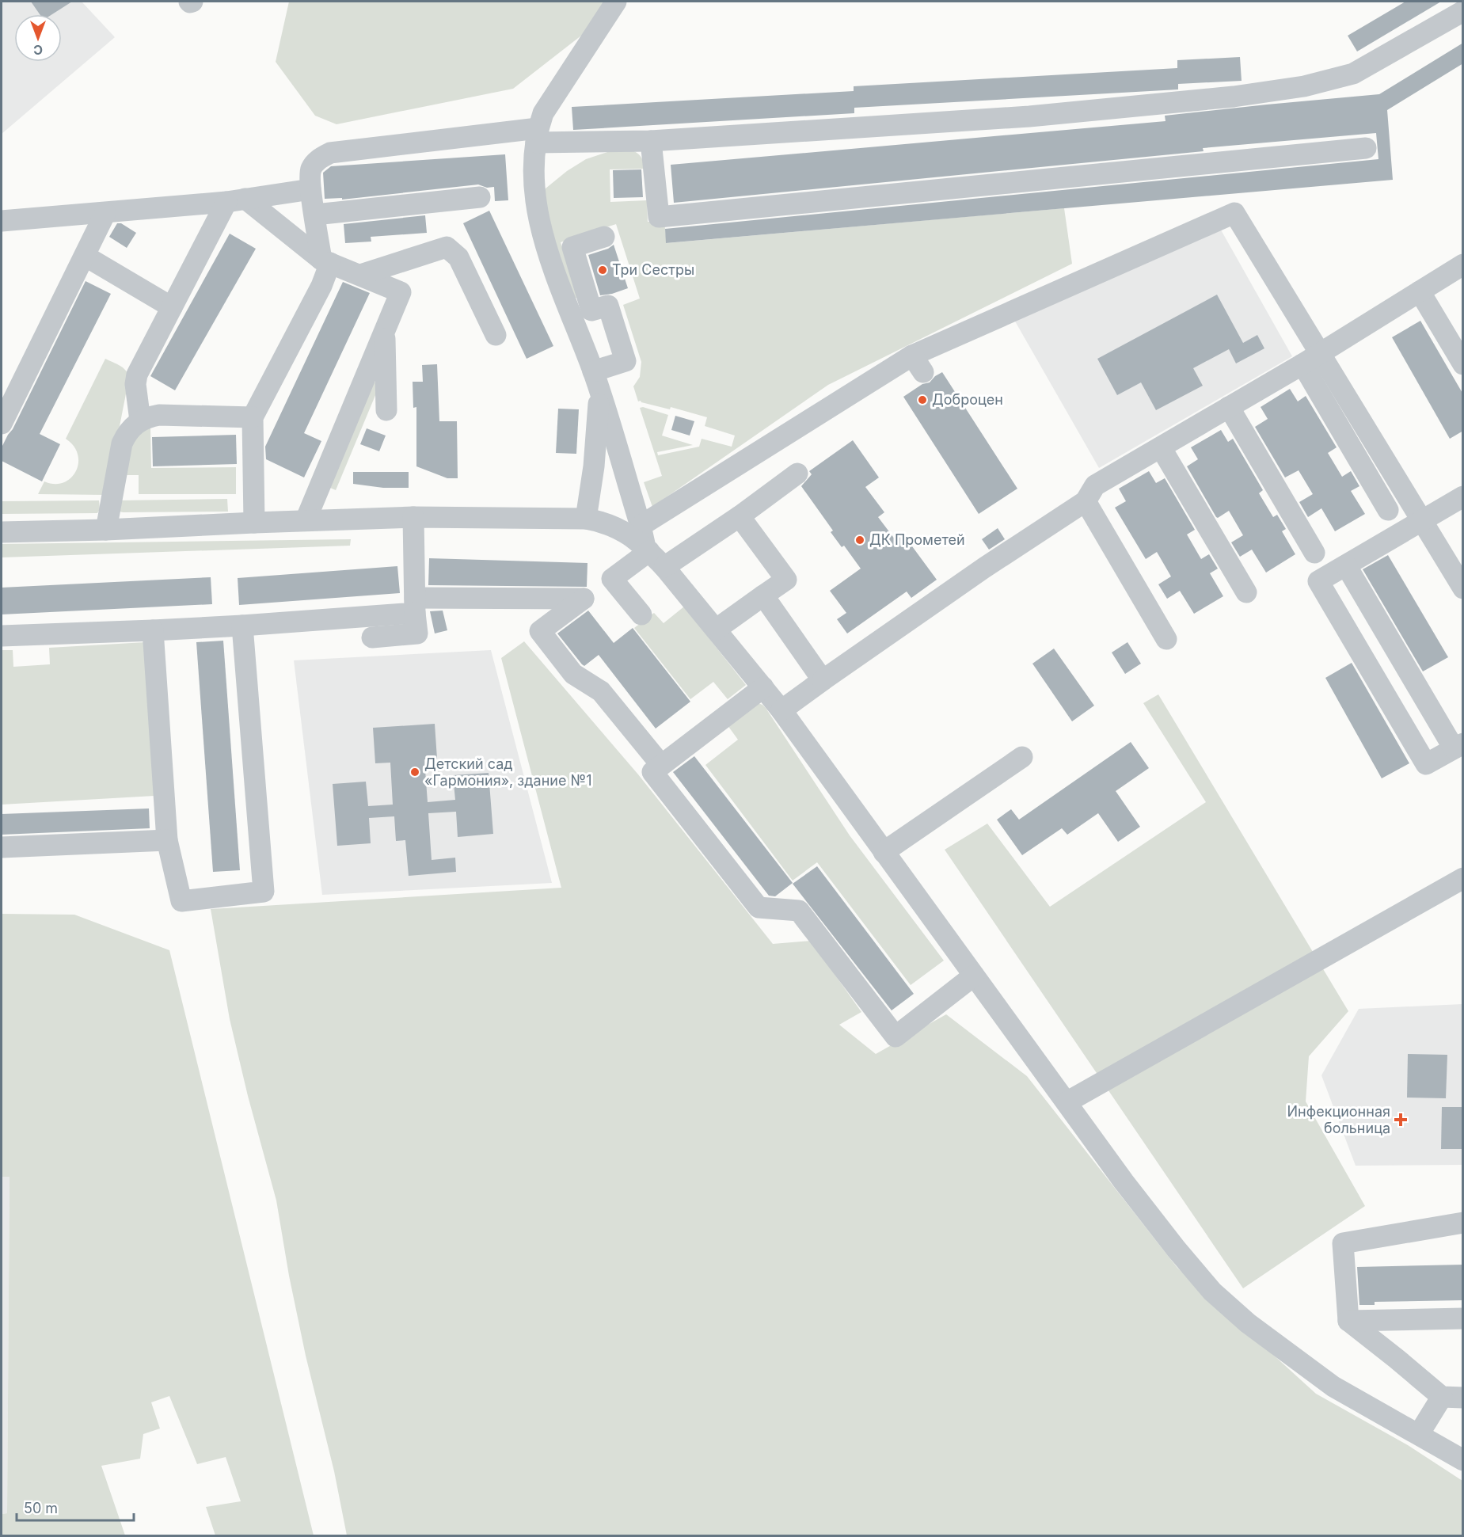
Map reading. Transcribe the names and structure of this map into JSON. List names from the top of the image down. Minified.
{"places":{"other":["Три Сестры","Доброцен","ДК Прометей","Детский сад «Гармония», здание №1"],"health":["Инфекционная больница"]},"scale_bar":"50 m","north":"bottom"}
